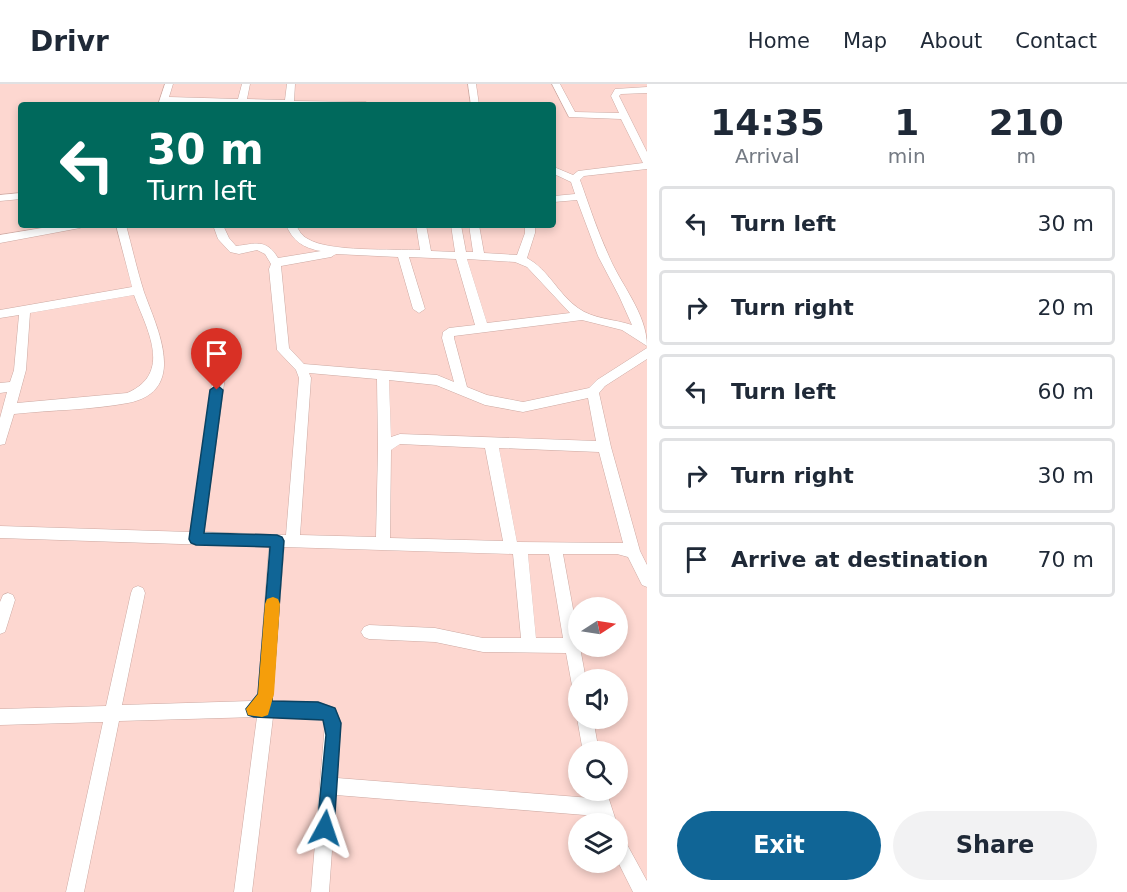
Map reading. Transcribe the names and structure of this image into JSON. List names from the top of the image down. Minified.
{"north":"right","page":{"header":"Drivr","nav":["Home","Map","About","Contact"],"eta":["14:35","Arrival","1","min","210","m"],"turn":["30 m","Turn left"],"list":[{"name":"Turn left","value":"30 m"},{"name":"Turn right","value":"20 m"},{"name":"Turn left","value":"60 m"},{"name":"Turn right","value":"30 m"},{"name":"Arrive at destination","value":"70 m"}],"buttons":["Exit","Share"]}}
